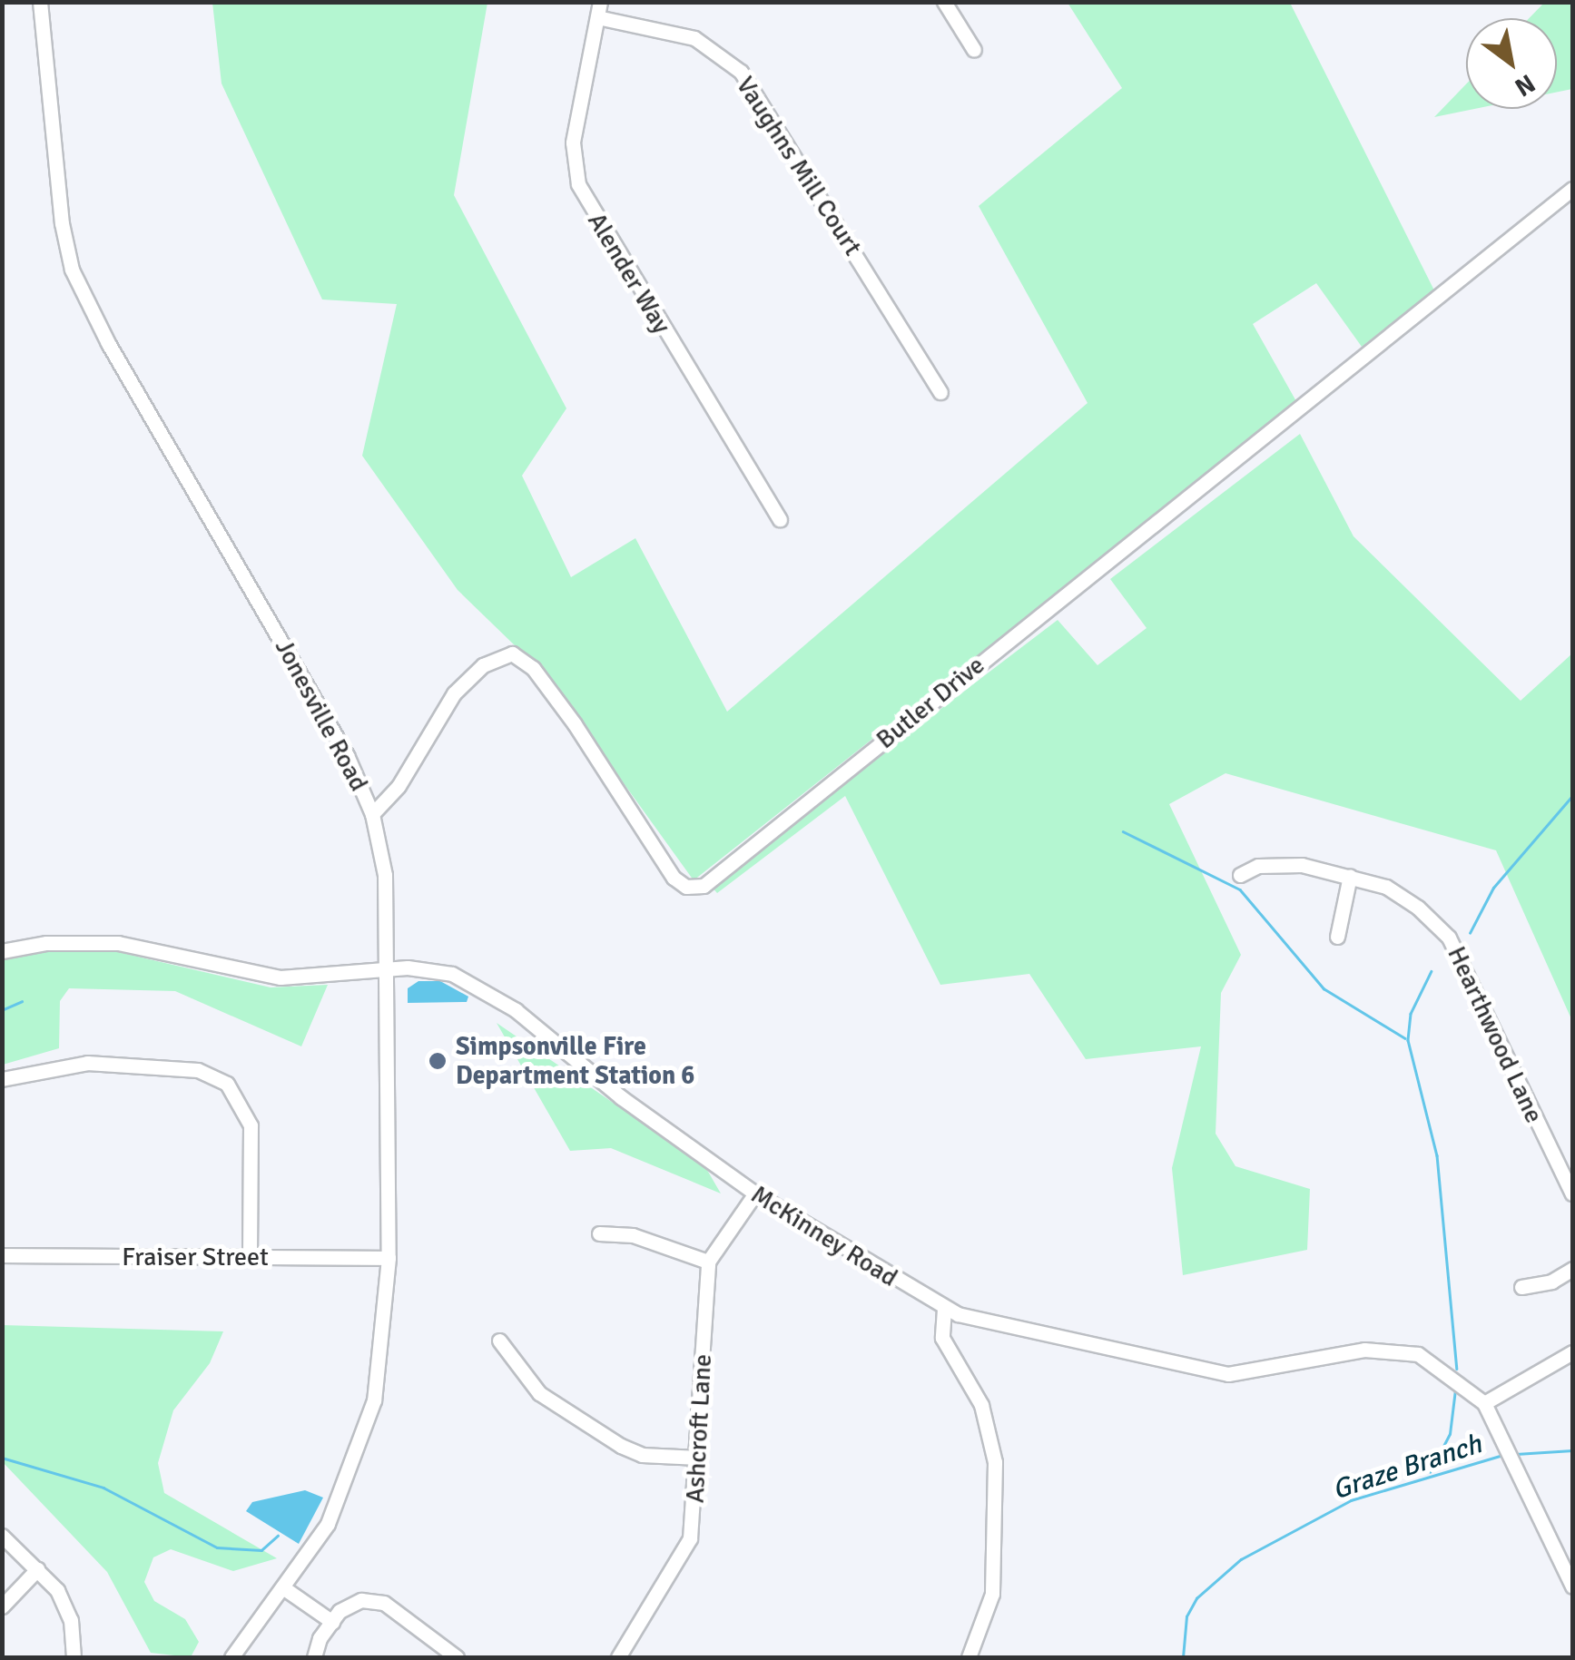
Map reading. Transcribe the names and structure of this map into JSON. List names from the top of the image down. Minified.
{"streets":{"street":["Vaughns Mill Court","Alender Way","Butler Drive","Jonesville Road","Hearthwood Lane","McKinney Road","Fraiser Street","Ashcroft Lane"]},"crossings":[["Vaughns Mill Court","Alender Way"],["Butler Drive","Jonesville Road"],["Jonesville Road","McKinney Road"],["Jonesville Road","Fraiser Street"]],"water":["Graze Branch"],"places":["Simpsonville Fire Department Station 6"],"north":"bottom right"}
